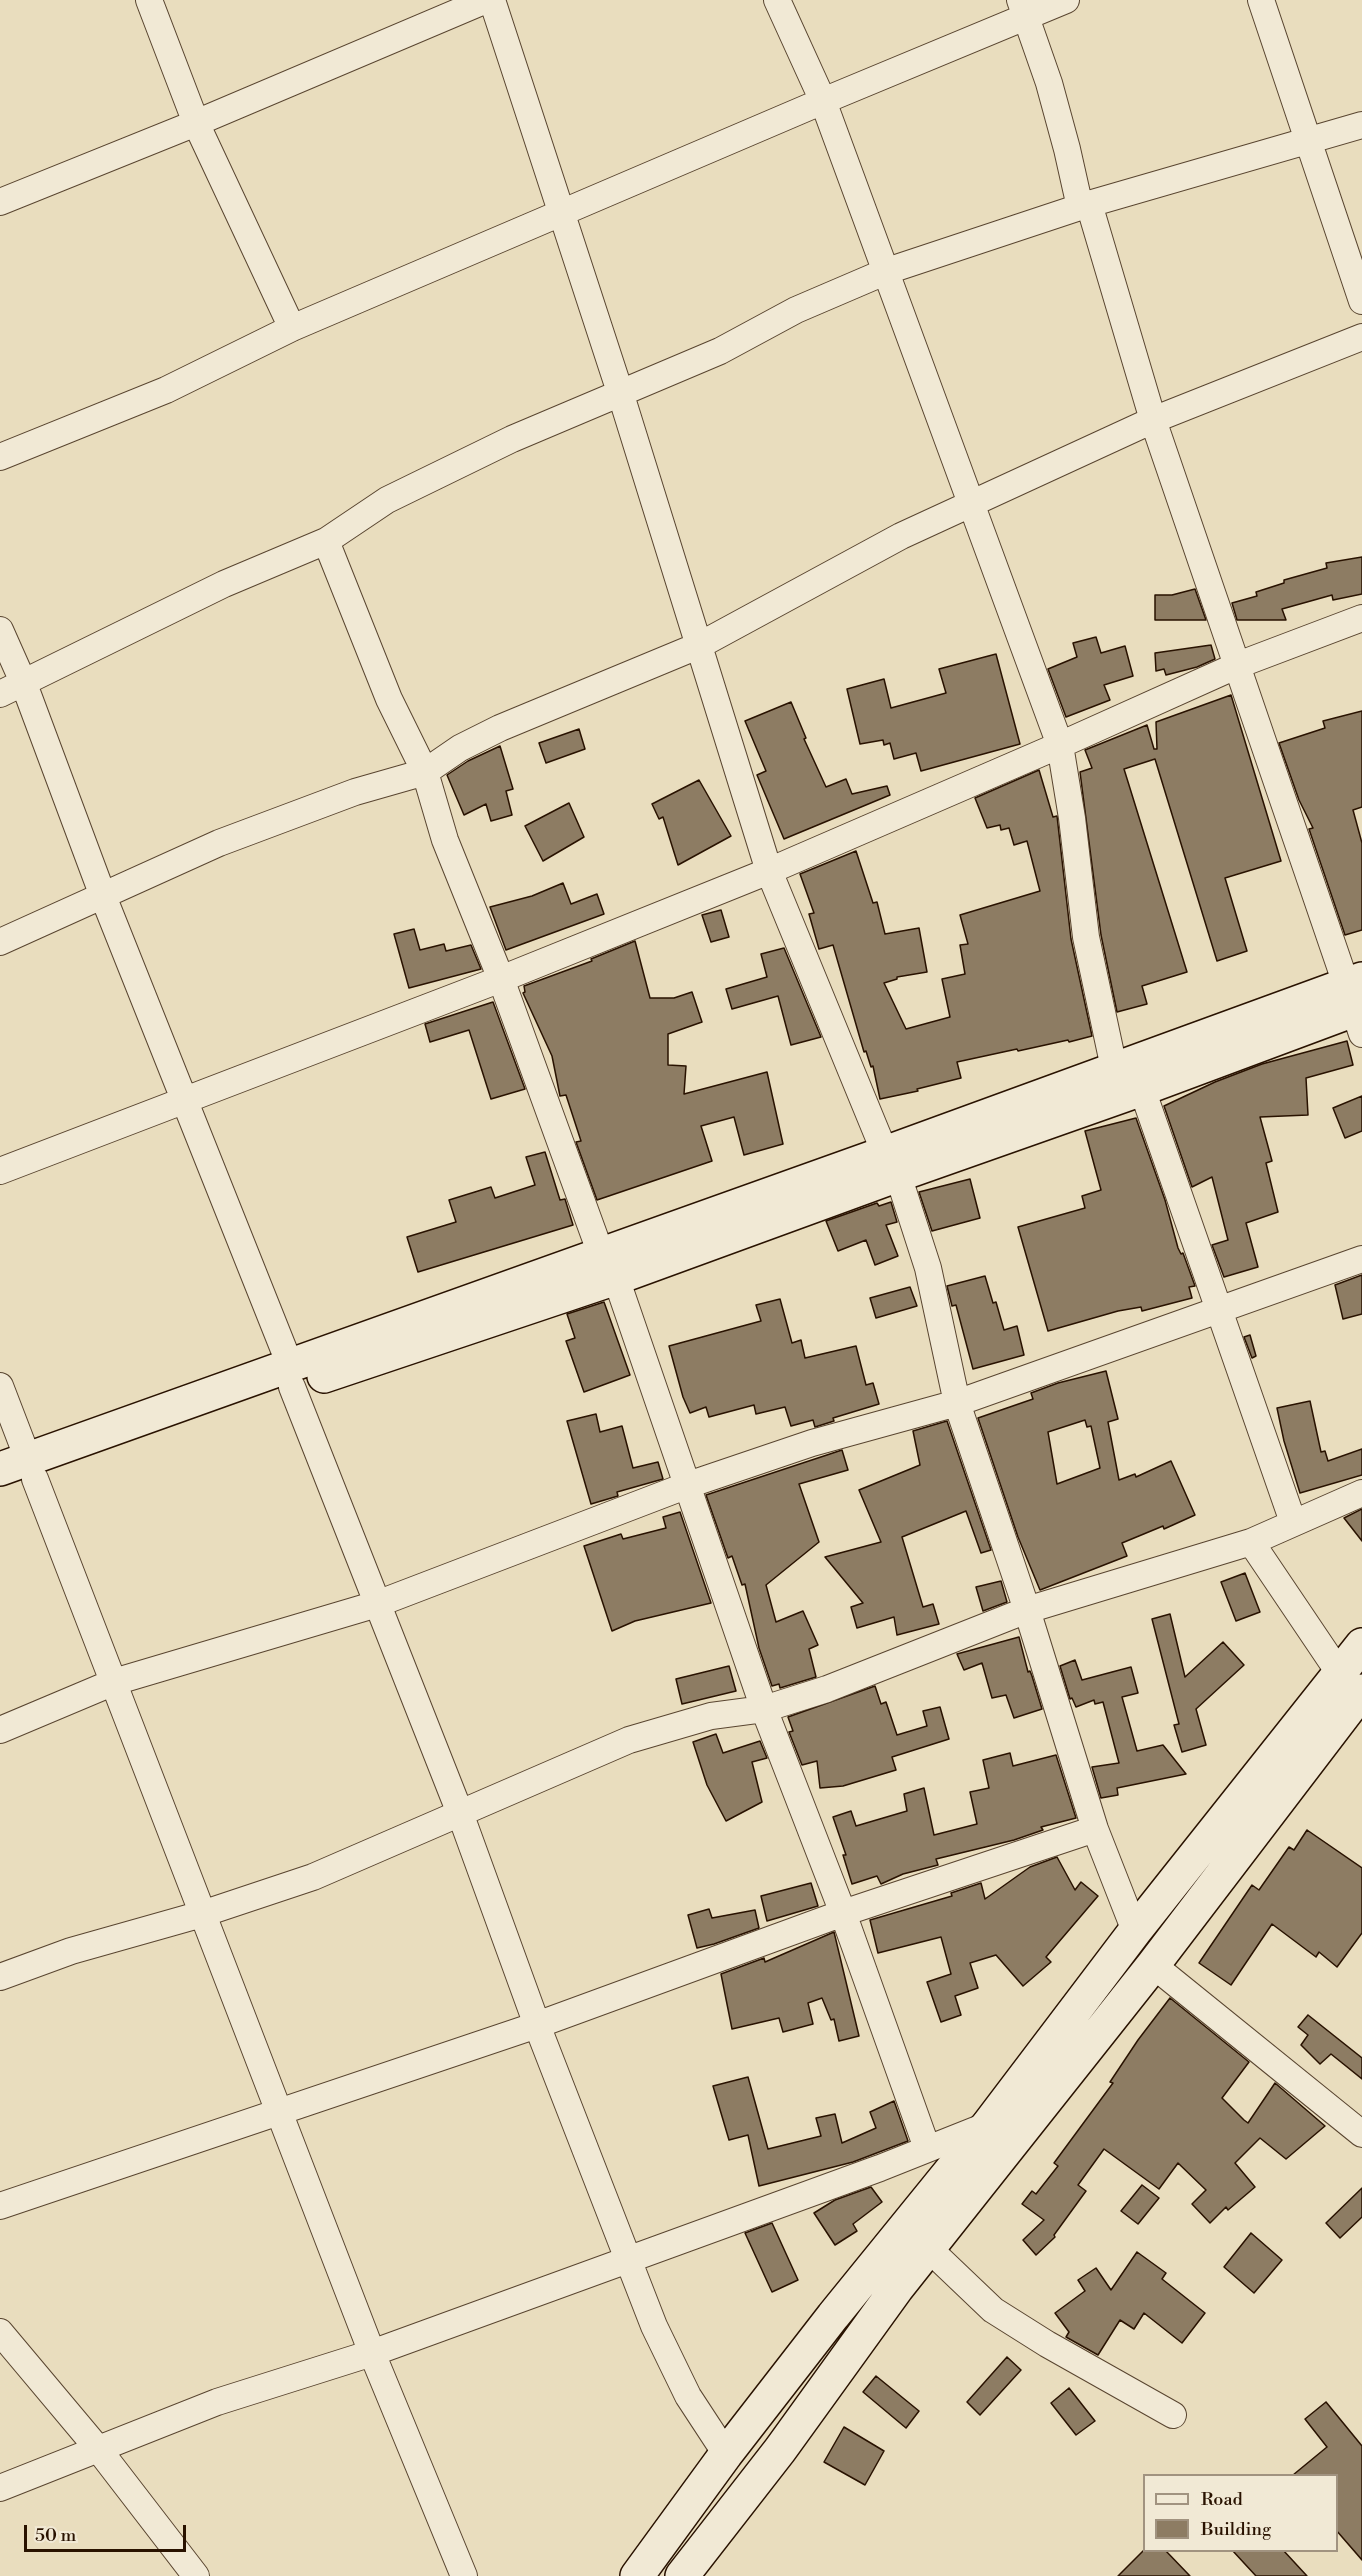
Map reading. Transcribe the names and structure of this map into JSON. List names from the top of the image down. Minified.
{"legend":["Road","Building"],"scale_bar":"50 m"}
